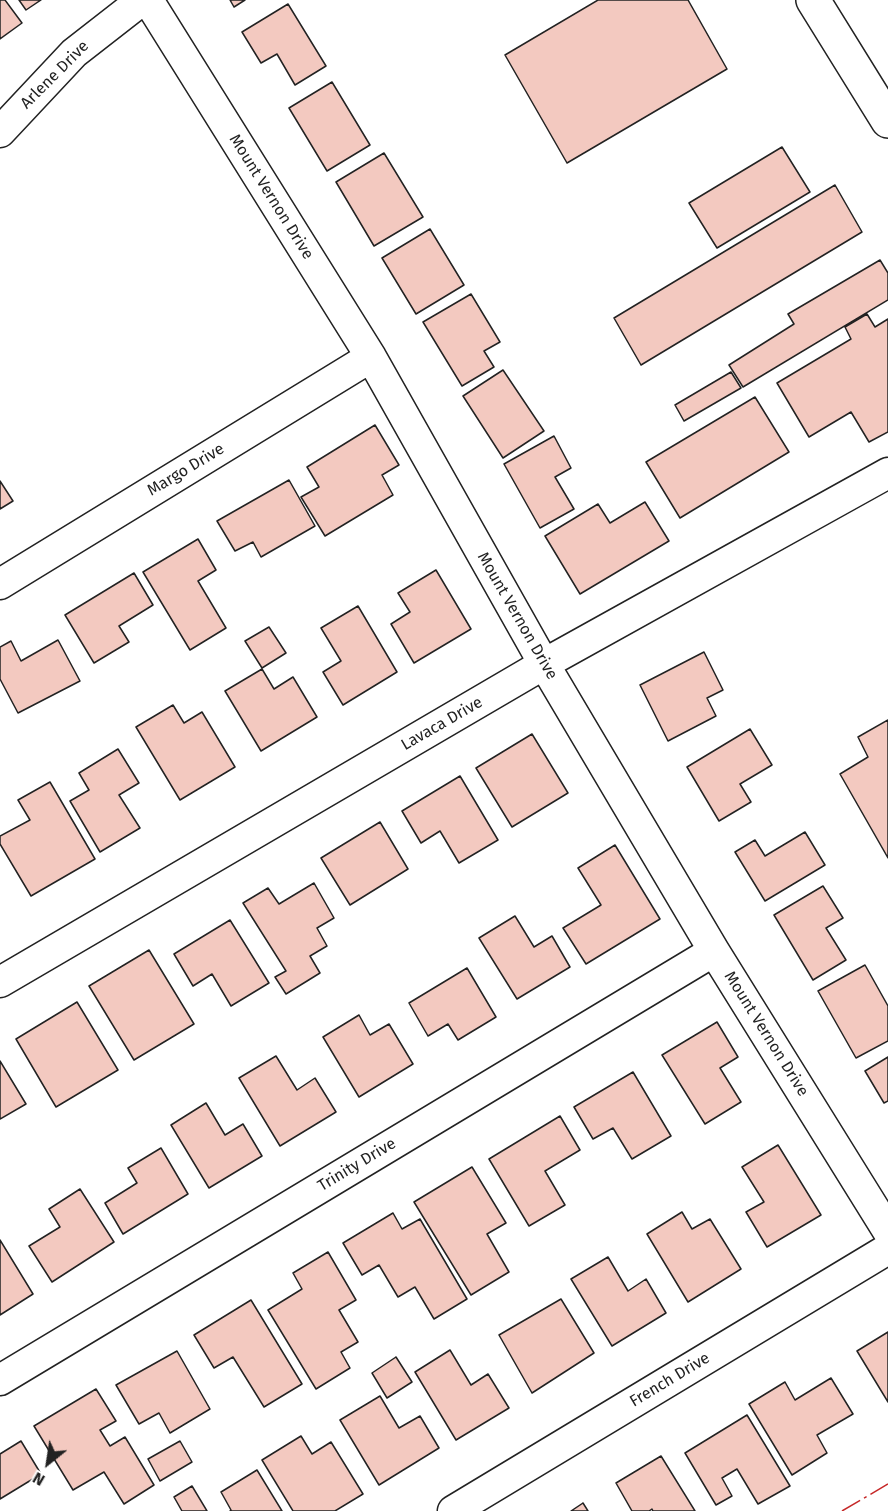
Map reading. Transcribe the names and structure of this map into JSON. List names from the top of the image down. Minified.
{"streets":{"street":["Arlene Drive","Mount Vernon Drive","Margo Drive","Lavaca Drive","Trinity Drive","French Drive"]},"crossings":[["Mount Vernon Drive","Margo Drive"],["Mount Vernon Drive","Lavaca Drive"],["Mount Vernon Drive","Trinity Drive"]],"north":"bottom left"}
